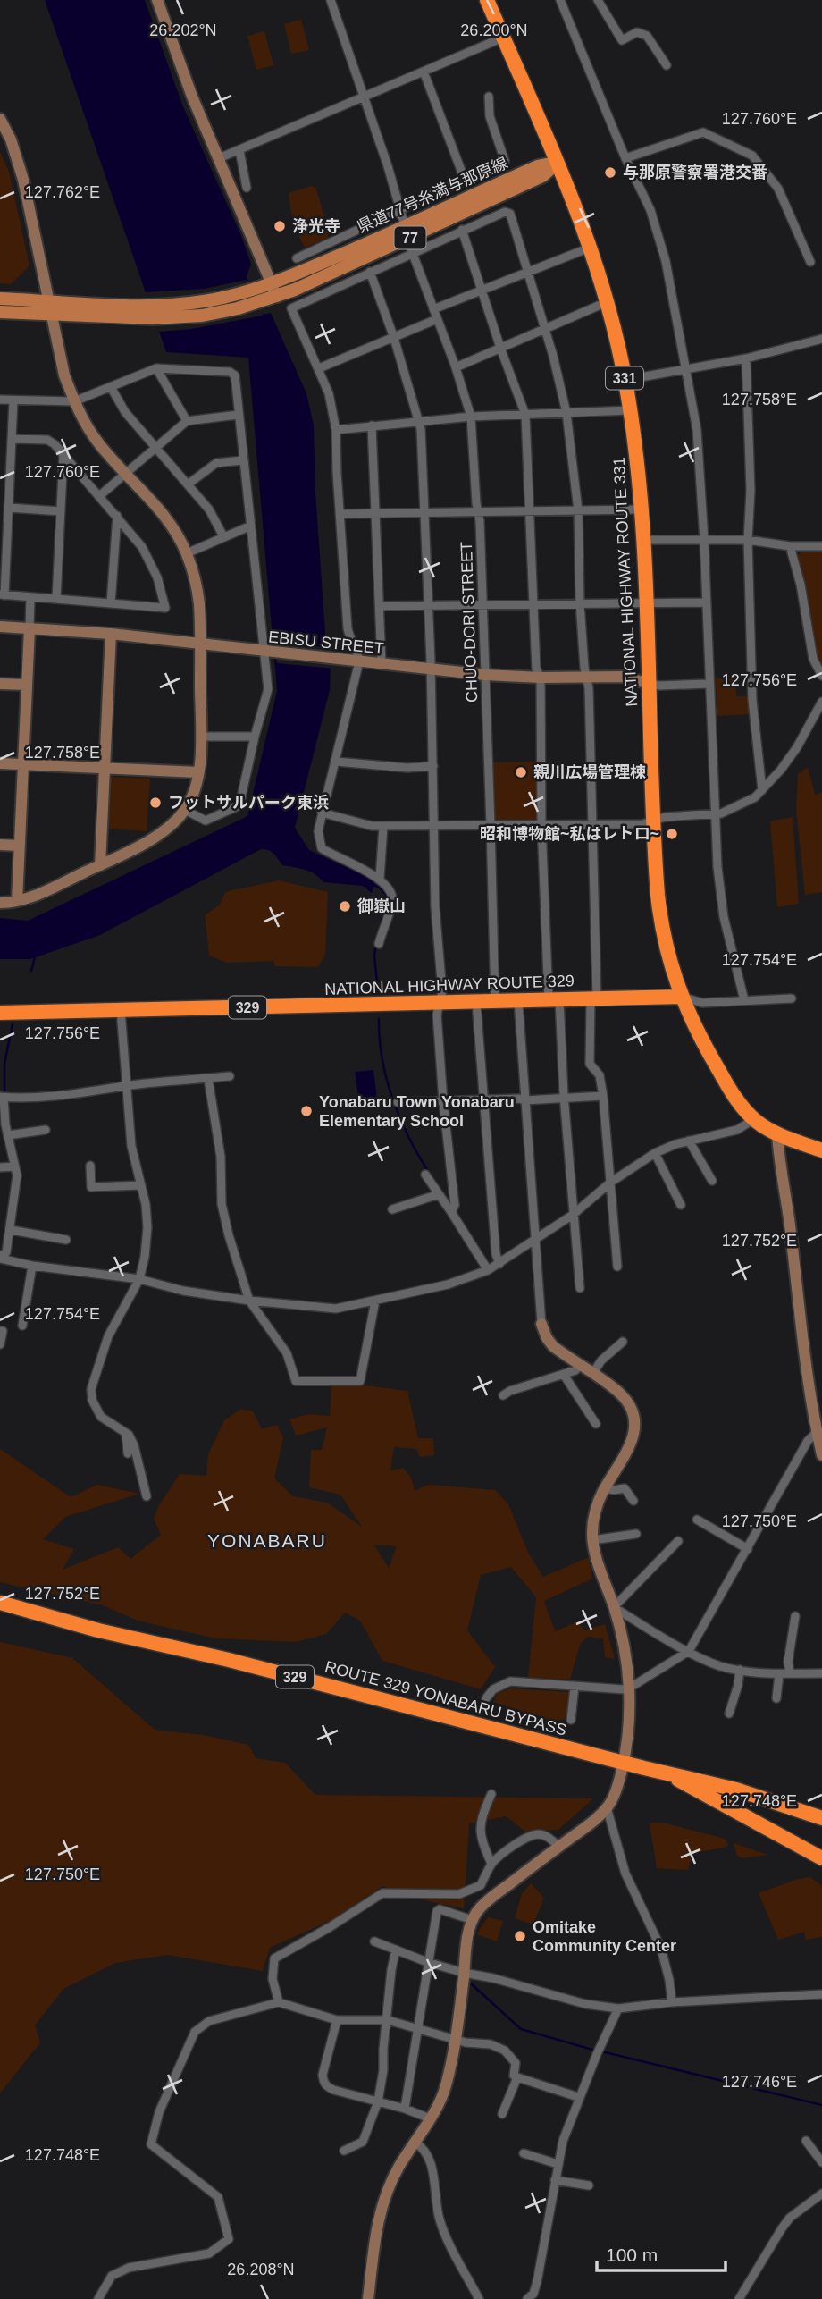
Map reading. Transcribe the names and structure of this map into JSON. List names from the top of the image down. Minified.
{"streets":{"highway":["331","NATIONAL HIGHWAY ROUTE 331","NATIONAL HIGHWAY ROUTE 329","329","ROUTE 329 YONABARU BYPASS"],"main road":["県道77号糸満与那原線","77"],"street":["CHUO-DORI STREET","EBISU STREET"]},"crossings":[["県道77号糸満与那原線","NATIONAL HIGHWAY ROUTE 331"],["県道77号糸満与那原線","CHUO-DORI STREET"],["NATIONAL HIGHWAY ROUTE 331","EBISU STREET"],["NATIONAL HIGHWAY ROUTE 331","NATIONAL HIGHWAY ROUTE 329"],["CHUO-DORI STREET","EBISU STREET"],["CHUO-DORI STREET","NATIONAL HIGHWAY ROUTE 329"]],"districts":["YONABARU"],"places":["与那原警察署港交番","浄光寺","親川広場管理棟","フットサルパーク東浜","昭和博物館~私はレトロ~","御嶽山","Yonabaru Town Yonabaru Elementary School","Omitake Community Center"],"scale_bar":"100 m","coordinates":["26.202°N","26.200°N","127.760°E","127.762°E","127.758°E","127.756°E","127.754°E","127.752°E","127.750°E","127.748°E","127.746°E","26.208°N"]}
